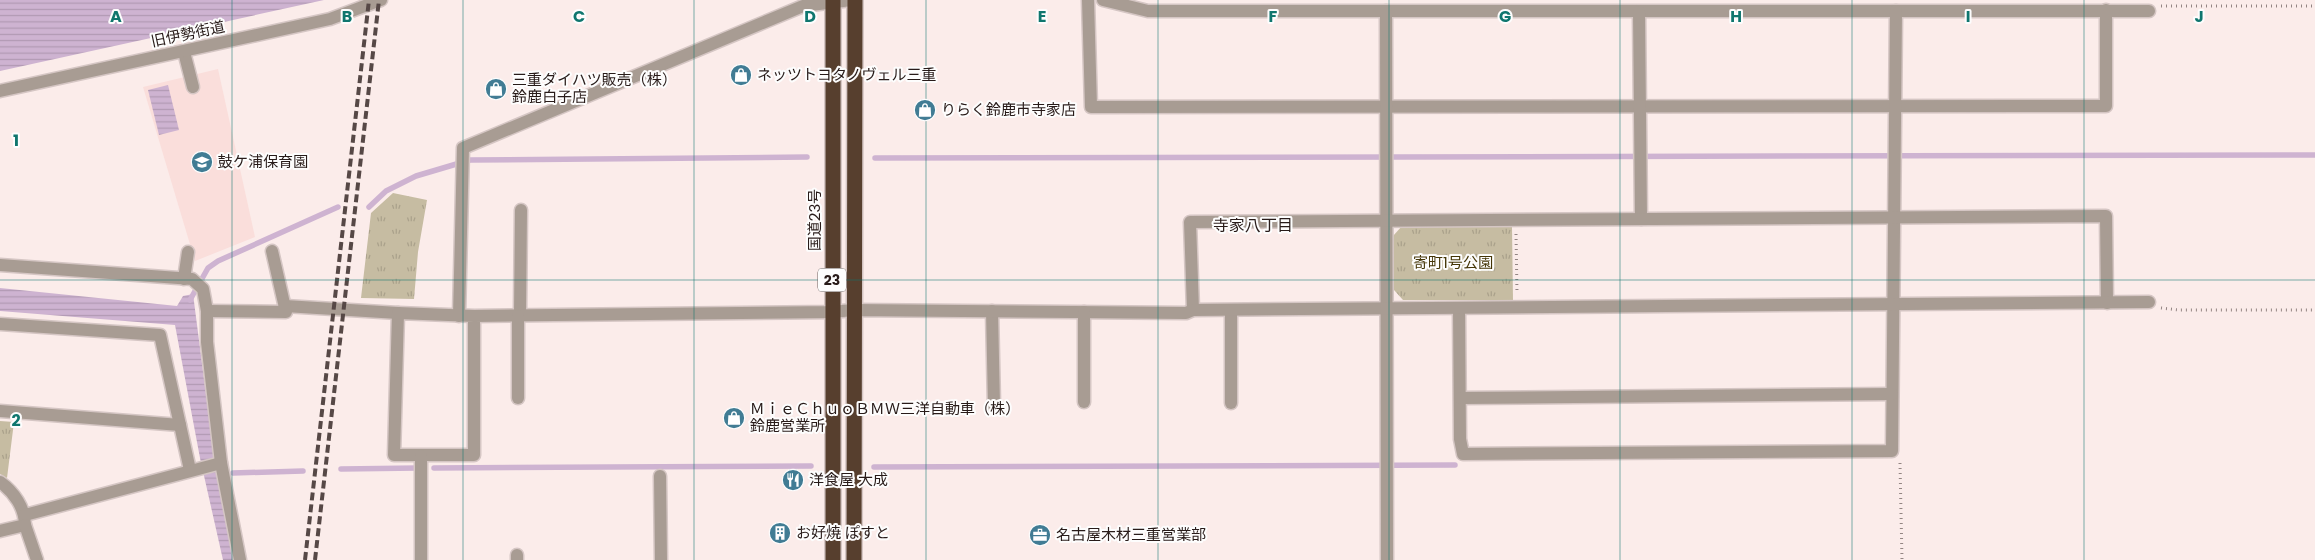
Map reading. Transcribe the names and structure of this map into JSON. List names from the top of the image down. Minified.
{"streets":{"highway":["国道23号","23"],"street":["旧伊勢街道"]},"districts":["寺家八丁目"],"parks":["寄町1号公園"],"places":{"shop":["ネッツトヨタノヴェル三重","三重ダイハツ販売（株） 鈴鹿白子店","りらく鈴鹿市寺家店","ＭｉｅＣｈｕｏＢＭＷ三洋自動車（株） 鈴鹿営業所"],"school or university":["鼓ケ浦保育園"],"restaurant":["洋食屋 大成"],"building":["お好焼 ぽすと"],"office":["名古屋木材三重営業部"]},"grid":{"columns":["A","B","C","D","E","F","G","H","I","J"],"rows":["1","2"]}}
